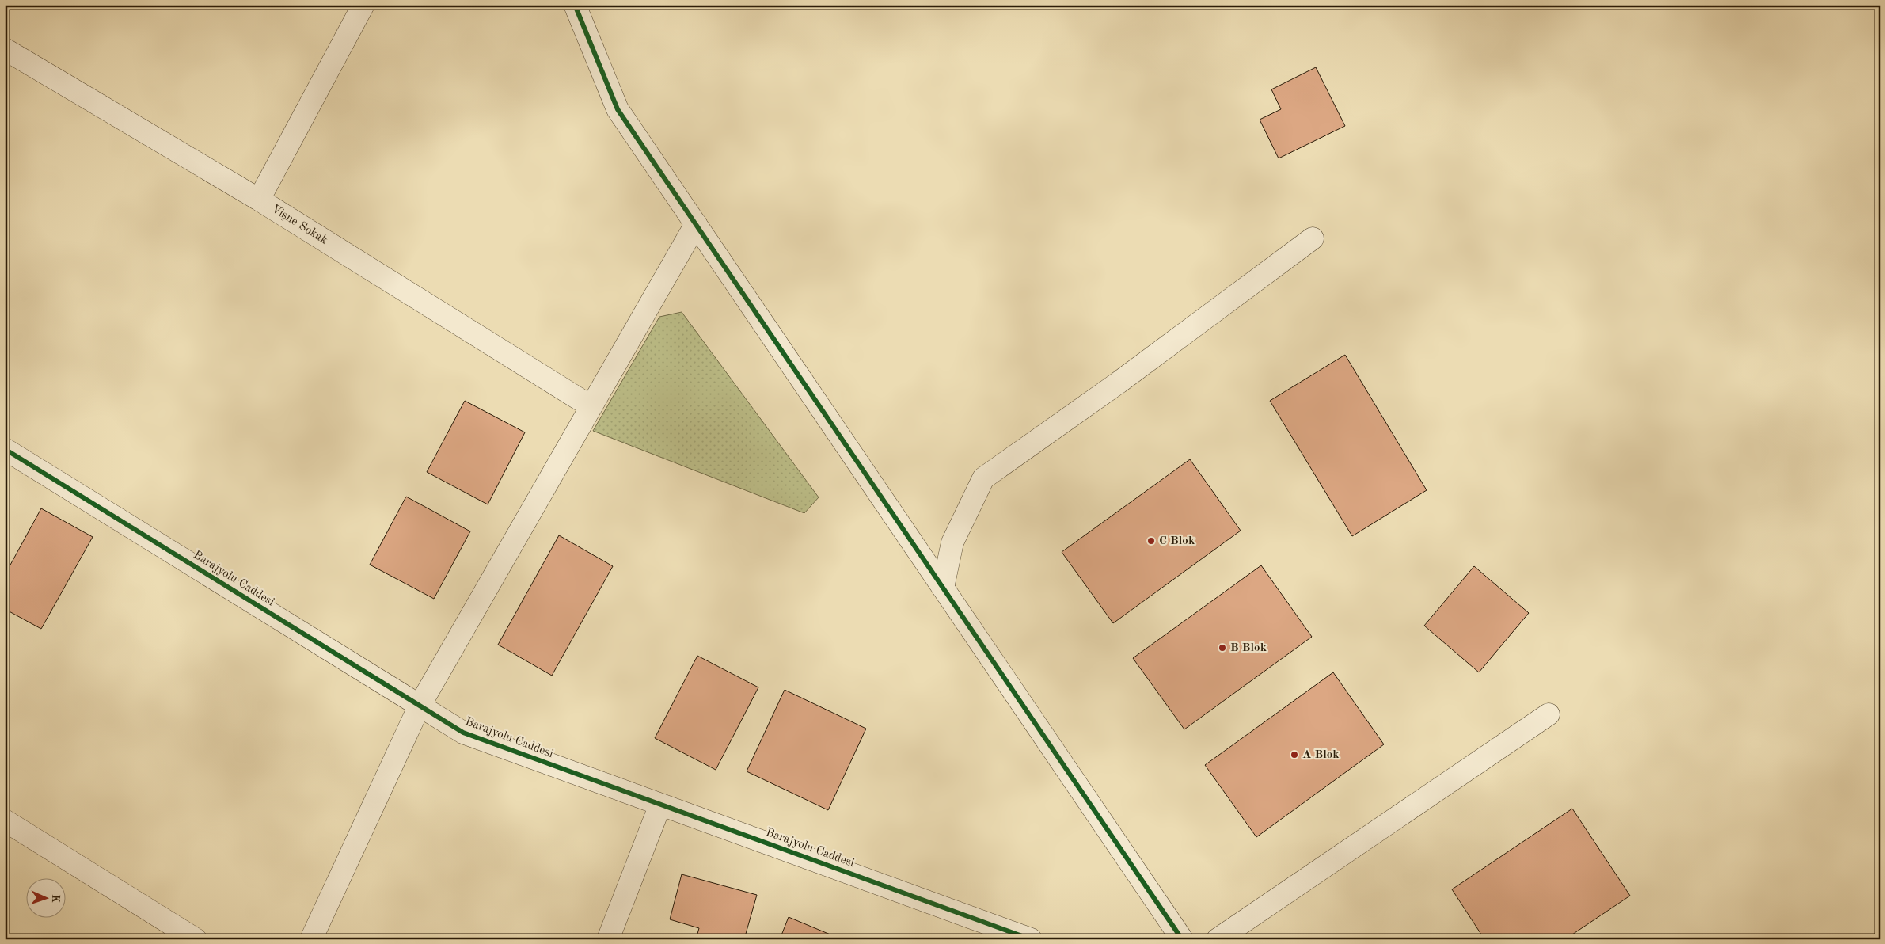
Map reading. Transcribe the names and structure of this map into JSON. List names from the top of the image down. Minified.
{"streets":{"street":["Vişne Sokak","Barajyolu Caddesi"]},"places":["C Blok","B Blok","A Blok"],"north":"right"}
